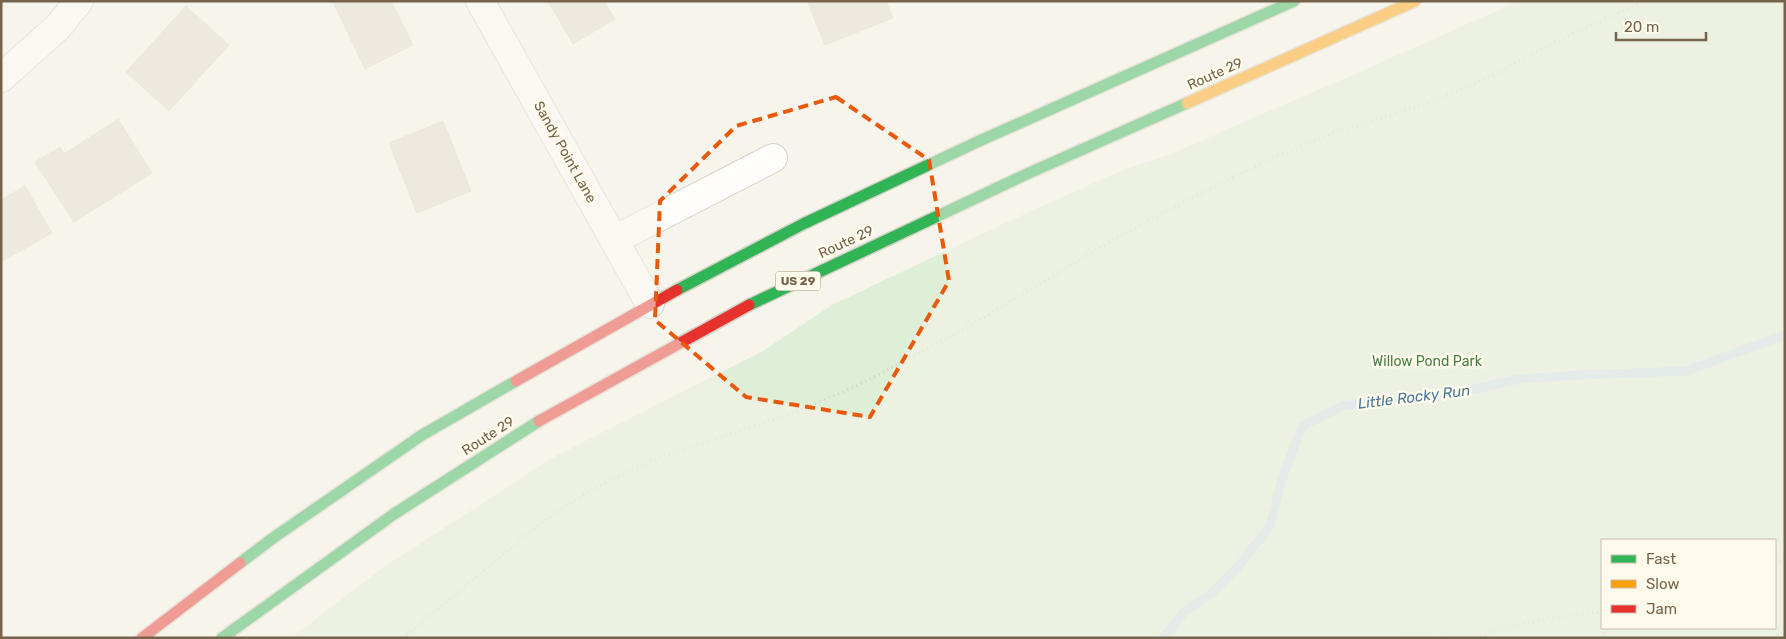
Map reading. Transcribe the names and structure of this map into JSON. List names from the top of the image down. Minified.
{"streets":{"main road":["Route 29","US 29"],"street":["Sandy Point Lane"]},"water":["Little Rocky Run"],"parks":["Willow Pond Park"],"legend":["Fast","Slow","Jam"],"scale_bar":"20 m"}
